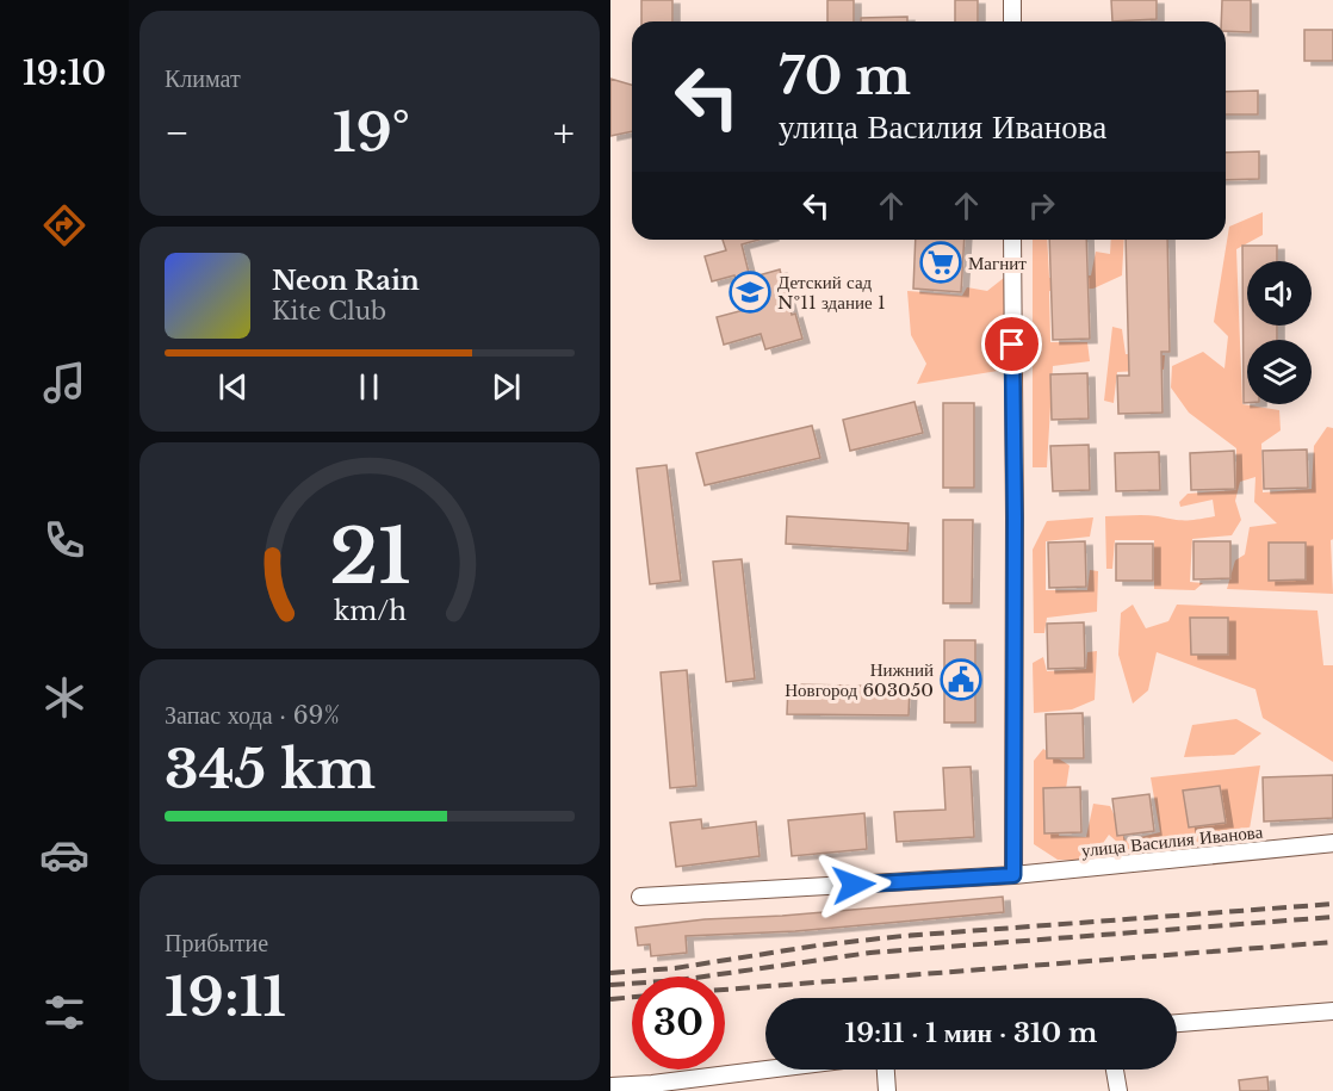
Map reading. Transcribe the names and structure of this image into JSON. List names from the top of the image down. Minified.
{"streets":{"street":["улица Василия Иванова"]},"places":{"supermarket":["Магнит"],"school or university":["Детский сад №11 здание 1"],"public building":["Нижний Новгород 603050"]},"page":{"tabs":"19:10","tile":["Климат",["Запас хода · 69%","345 km"],["Прибытие","19:11"]],"turn":["70 m","улица Василия Иванова"],"heat":["−","19°","+"],"song":["Neon Rain","Kite Club"],"limit":"30","trip":"19:11 · 1 мин · 310 m","gauge":["21","km/h"]}}
